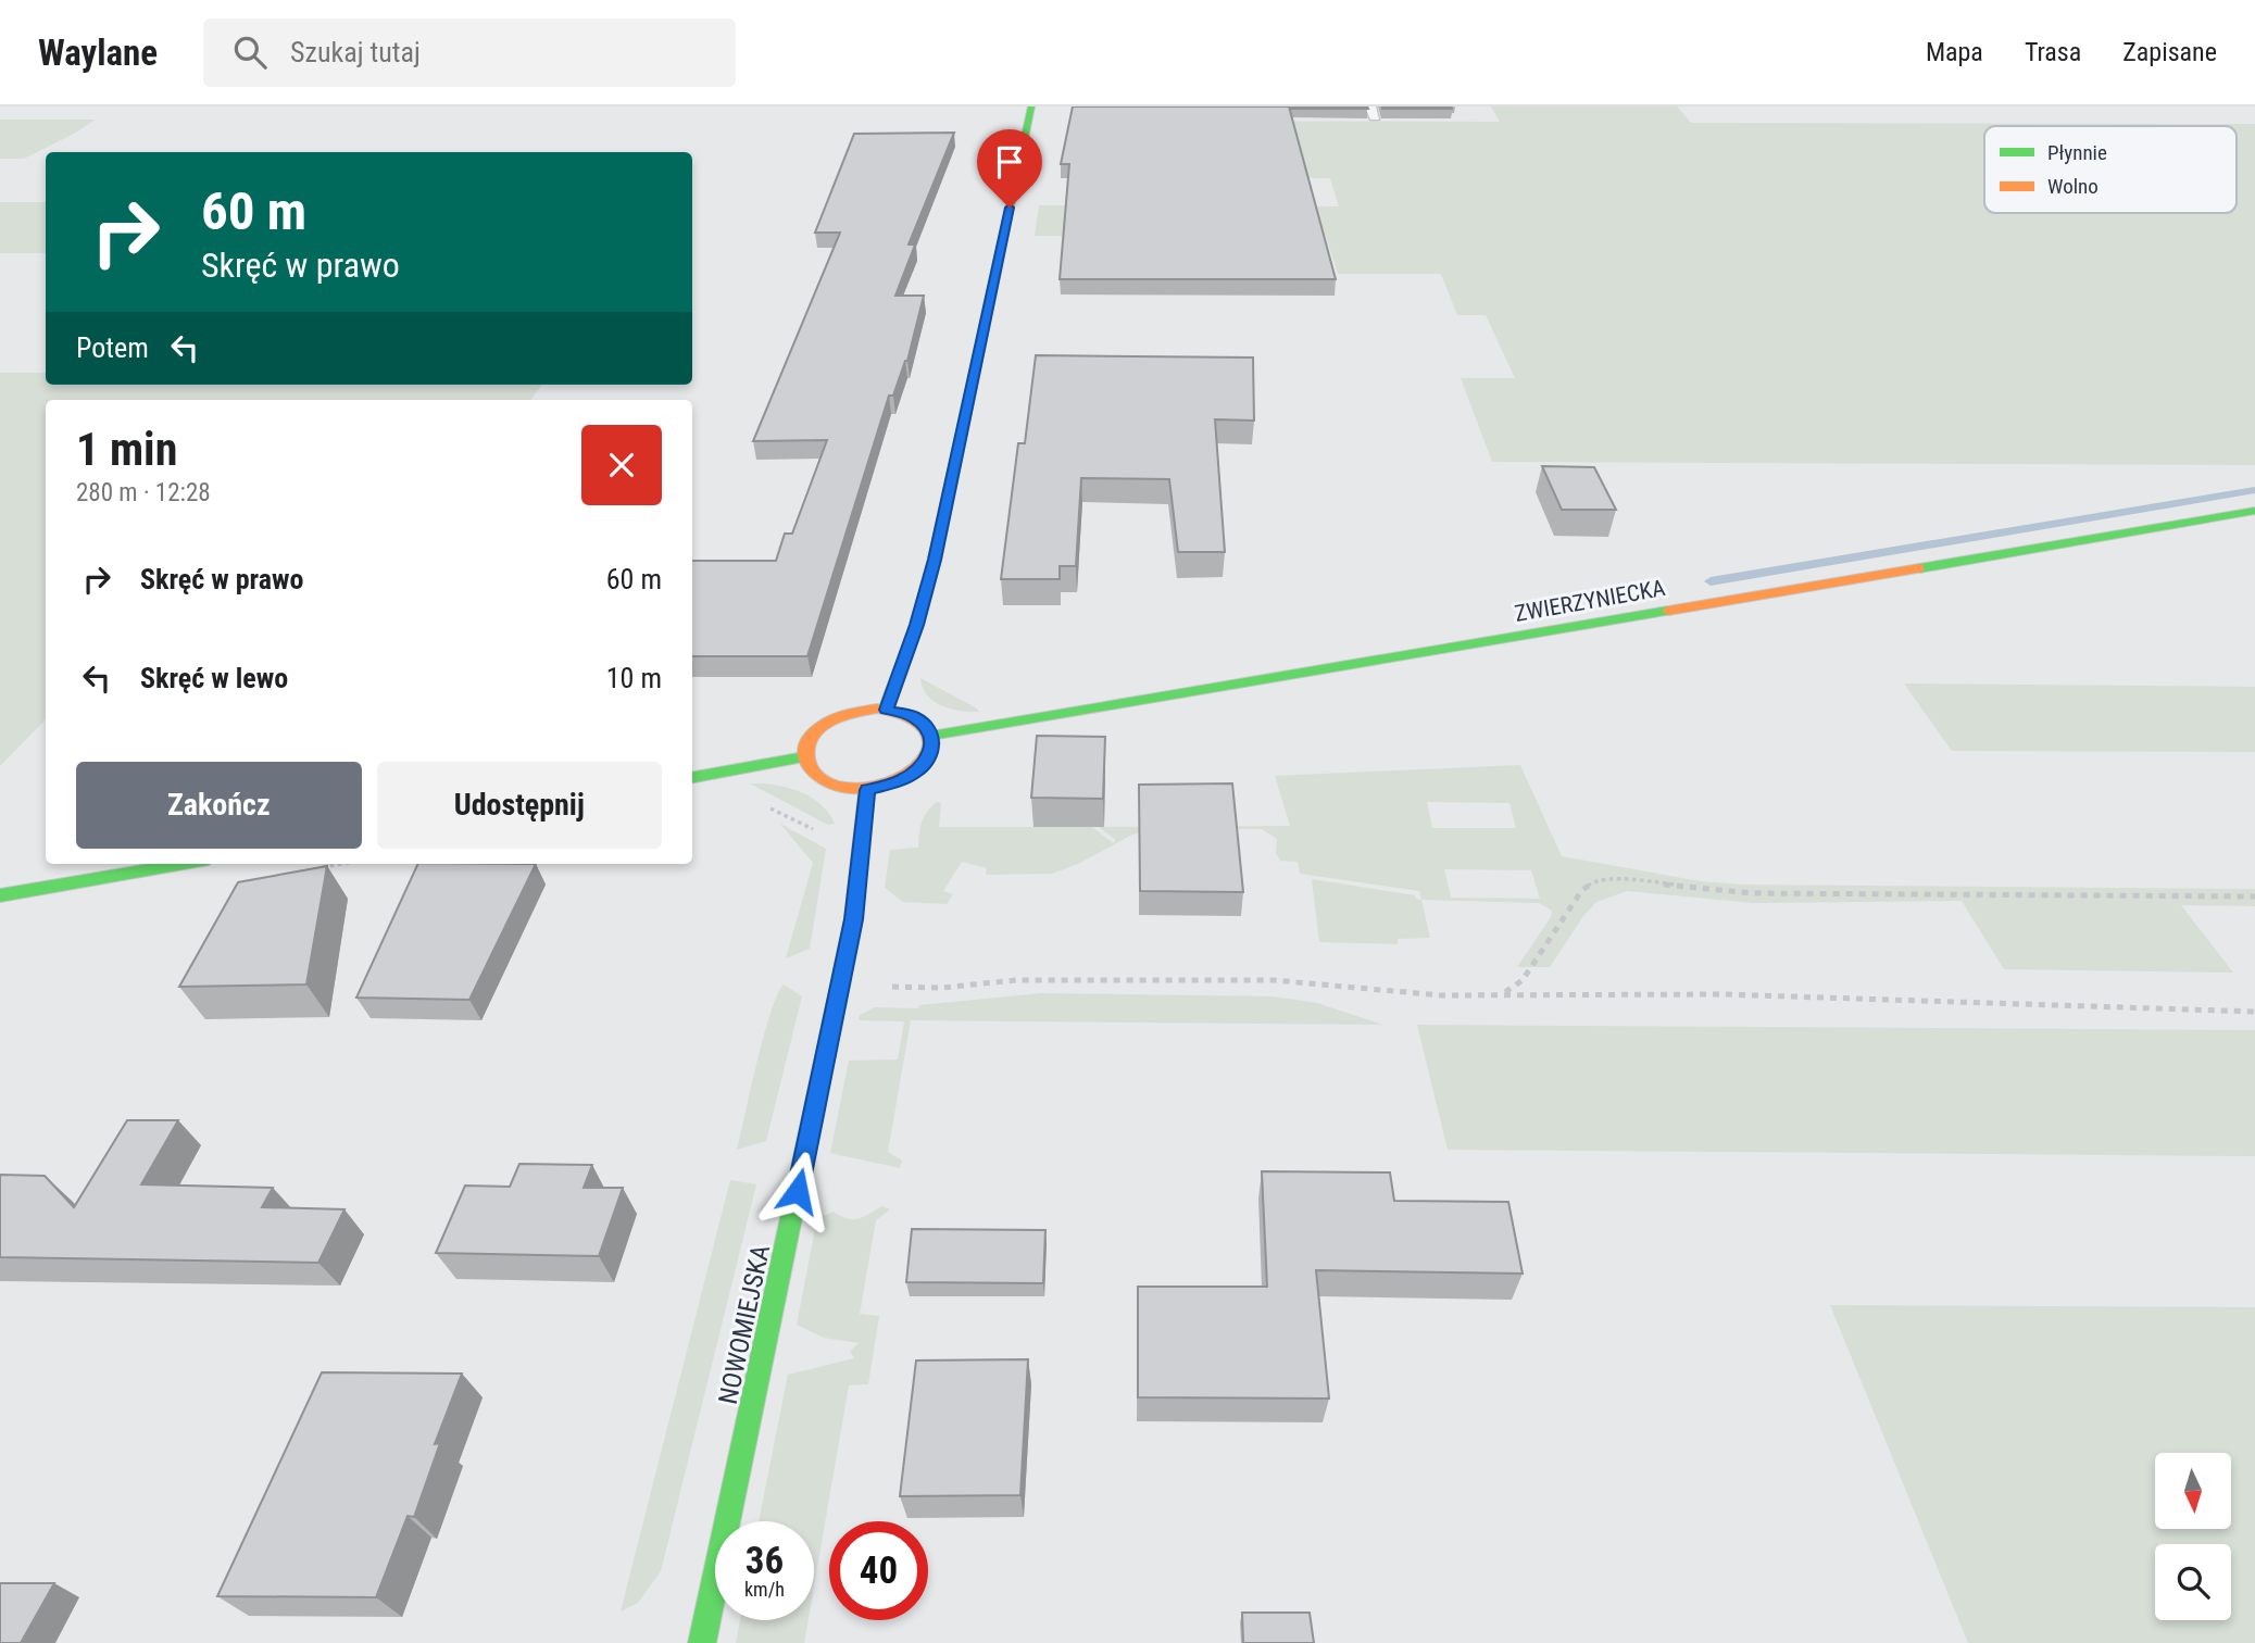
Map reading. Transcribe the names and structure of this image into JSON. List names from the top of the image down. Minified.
{"streets":{"street":["ZWIERZYNIECKA","NOWOMIEJSKA"]},"crossings":[["ZWIERZYNIECKA","NOWOMIEJSKA"]],"legend":["Płynnie","Wolno"],"north":"bottom","page":{"header":"Waylane","search":"Szukaj tutaj","nav":["Mapa","Trasa","Zapisane"],"turn":["60 m","Skręć w prawo"],"then":"Potem","heading":["1 min","280 m · 12:28"],"list":[{"name":"Skręć w prawo","value":"60 m"},{"name":"Skręć w lewo","value":"10 m"}],"buttons":["Zakończ","Udostępnij"],"speed":"36 km/h","limit":"40"}}
